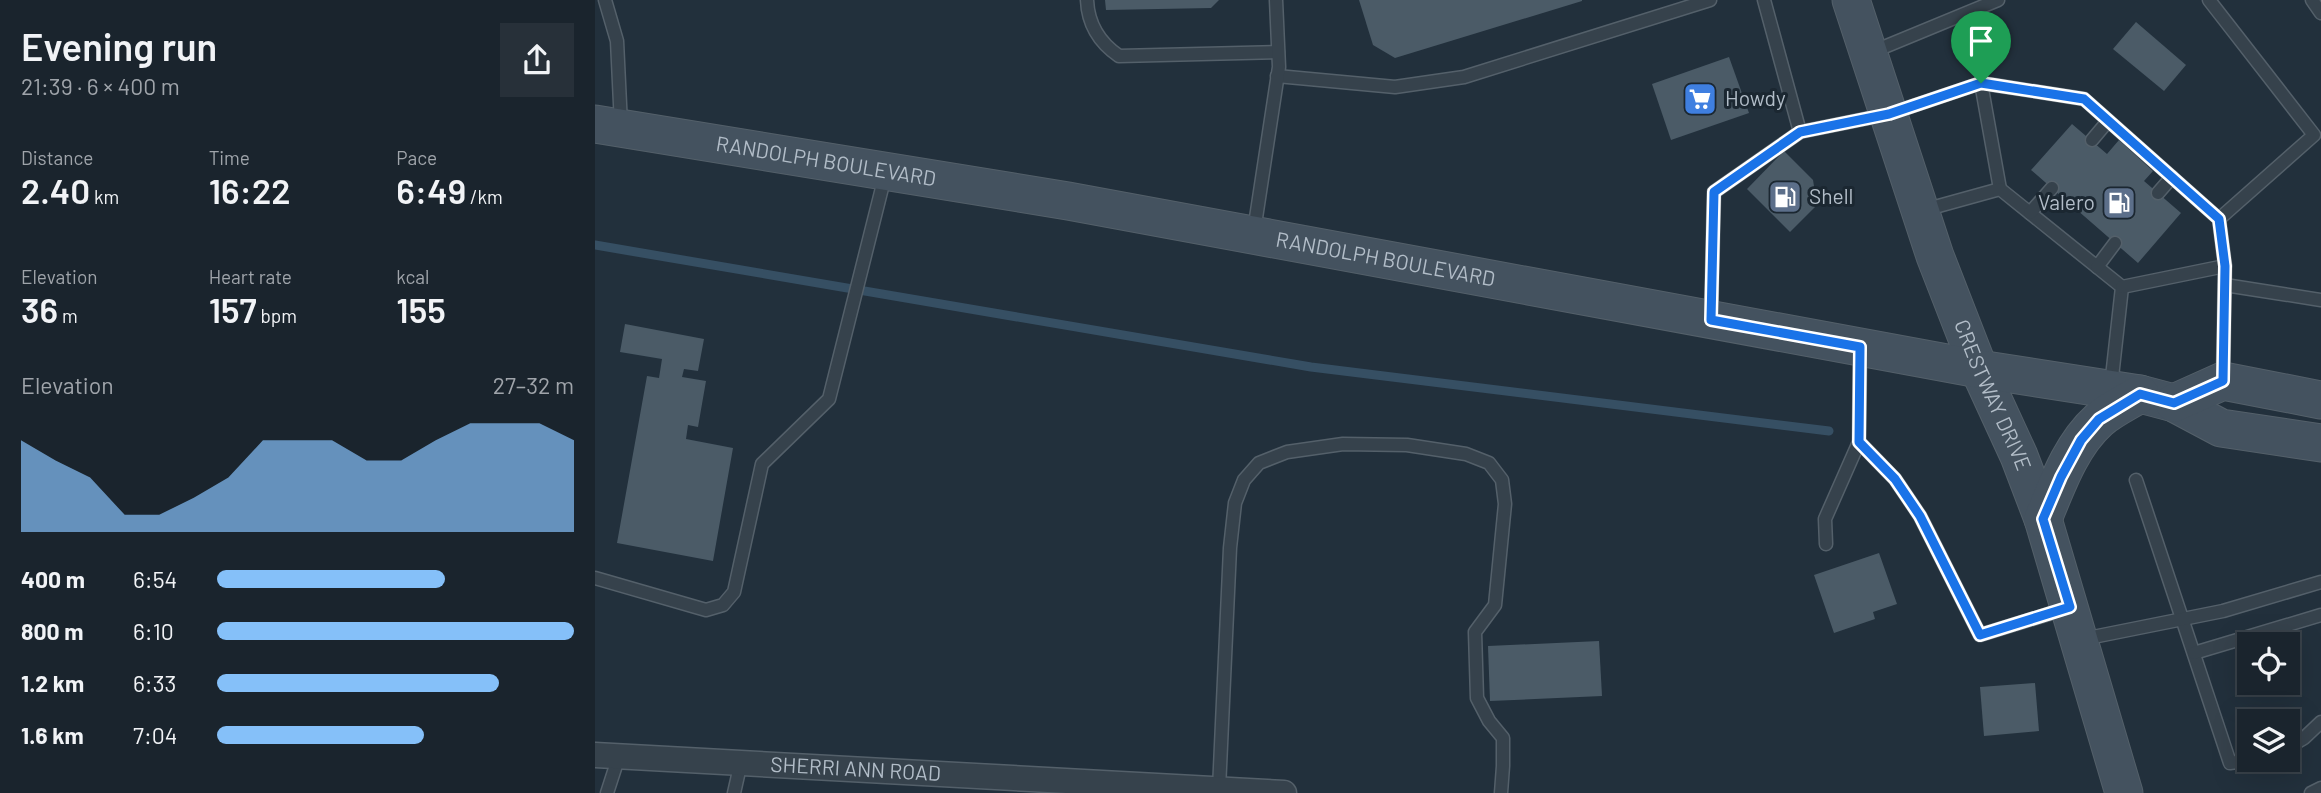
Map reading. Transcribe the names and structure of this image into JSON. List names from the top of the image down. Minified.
{"streets":{"main road":["RANDOLPH BOULEVARD","CRESTWAY DRIVE"],"street":["SHERRI ANN ROAD"]},"crossings":[["RANDOLPH BOULEVARD","CRESTWAY DRIVE"]],"places":{"supermarket":["Howdy"],"fuel station":["Shell","Valero"]},"page":{"heading":["Evening run","21:39 · 6 × 400 m"],"stats":[["Distance","2.40 km"],["Time","16:22"],["Pace","6:49 /km"],["Elevation","36 m"],["Heart rate","157 bpm"],["kcal","155"]],"chart":["Elevation","27–32 m"],"list":[{"name":"400 m","note":"6:54"},{"name":"800 m","note":"6:10"},{"name":"1.2 km","note":"6:33"},{"name":"1.6 km","note":"7:04"}]}}
